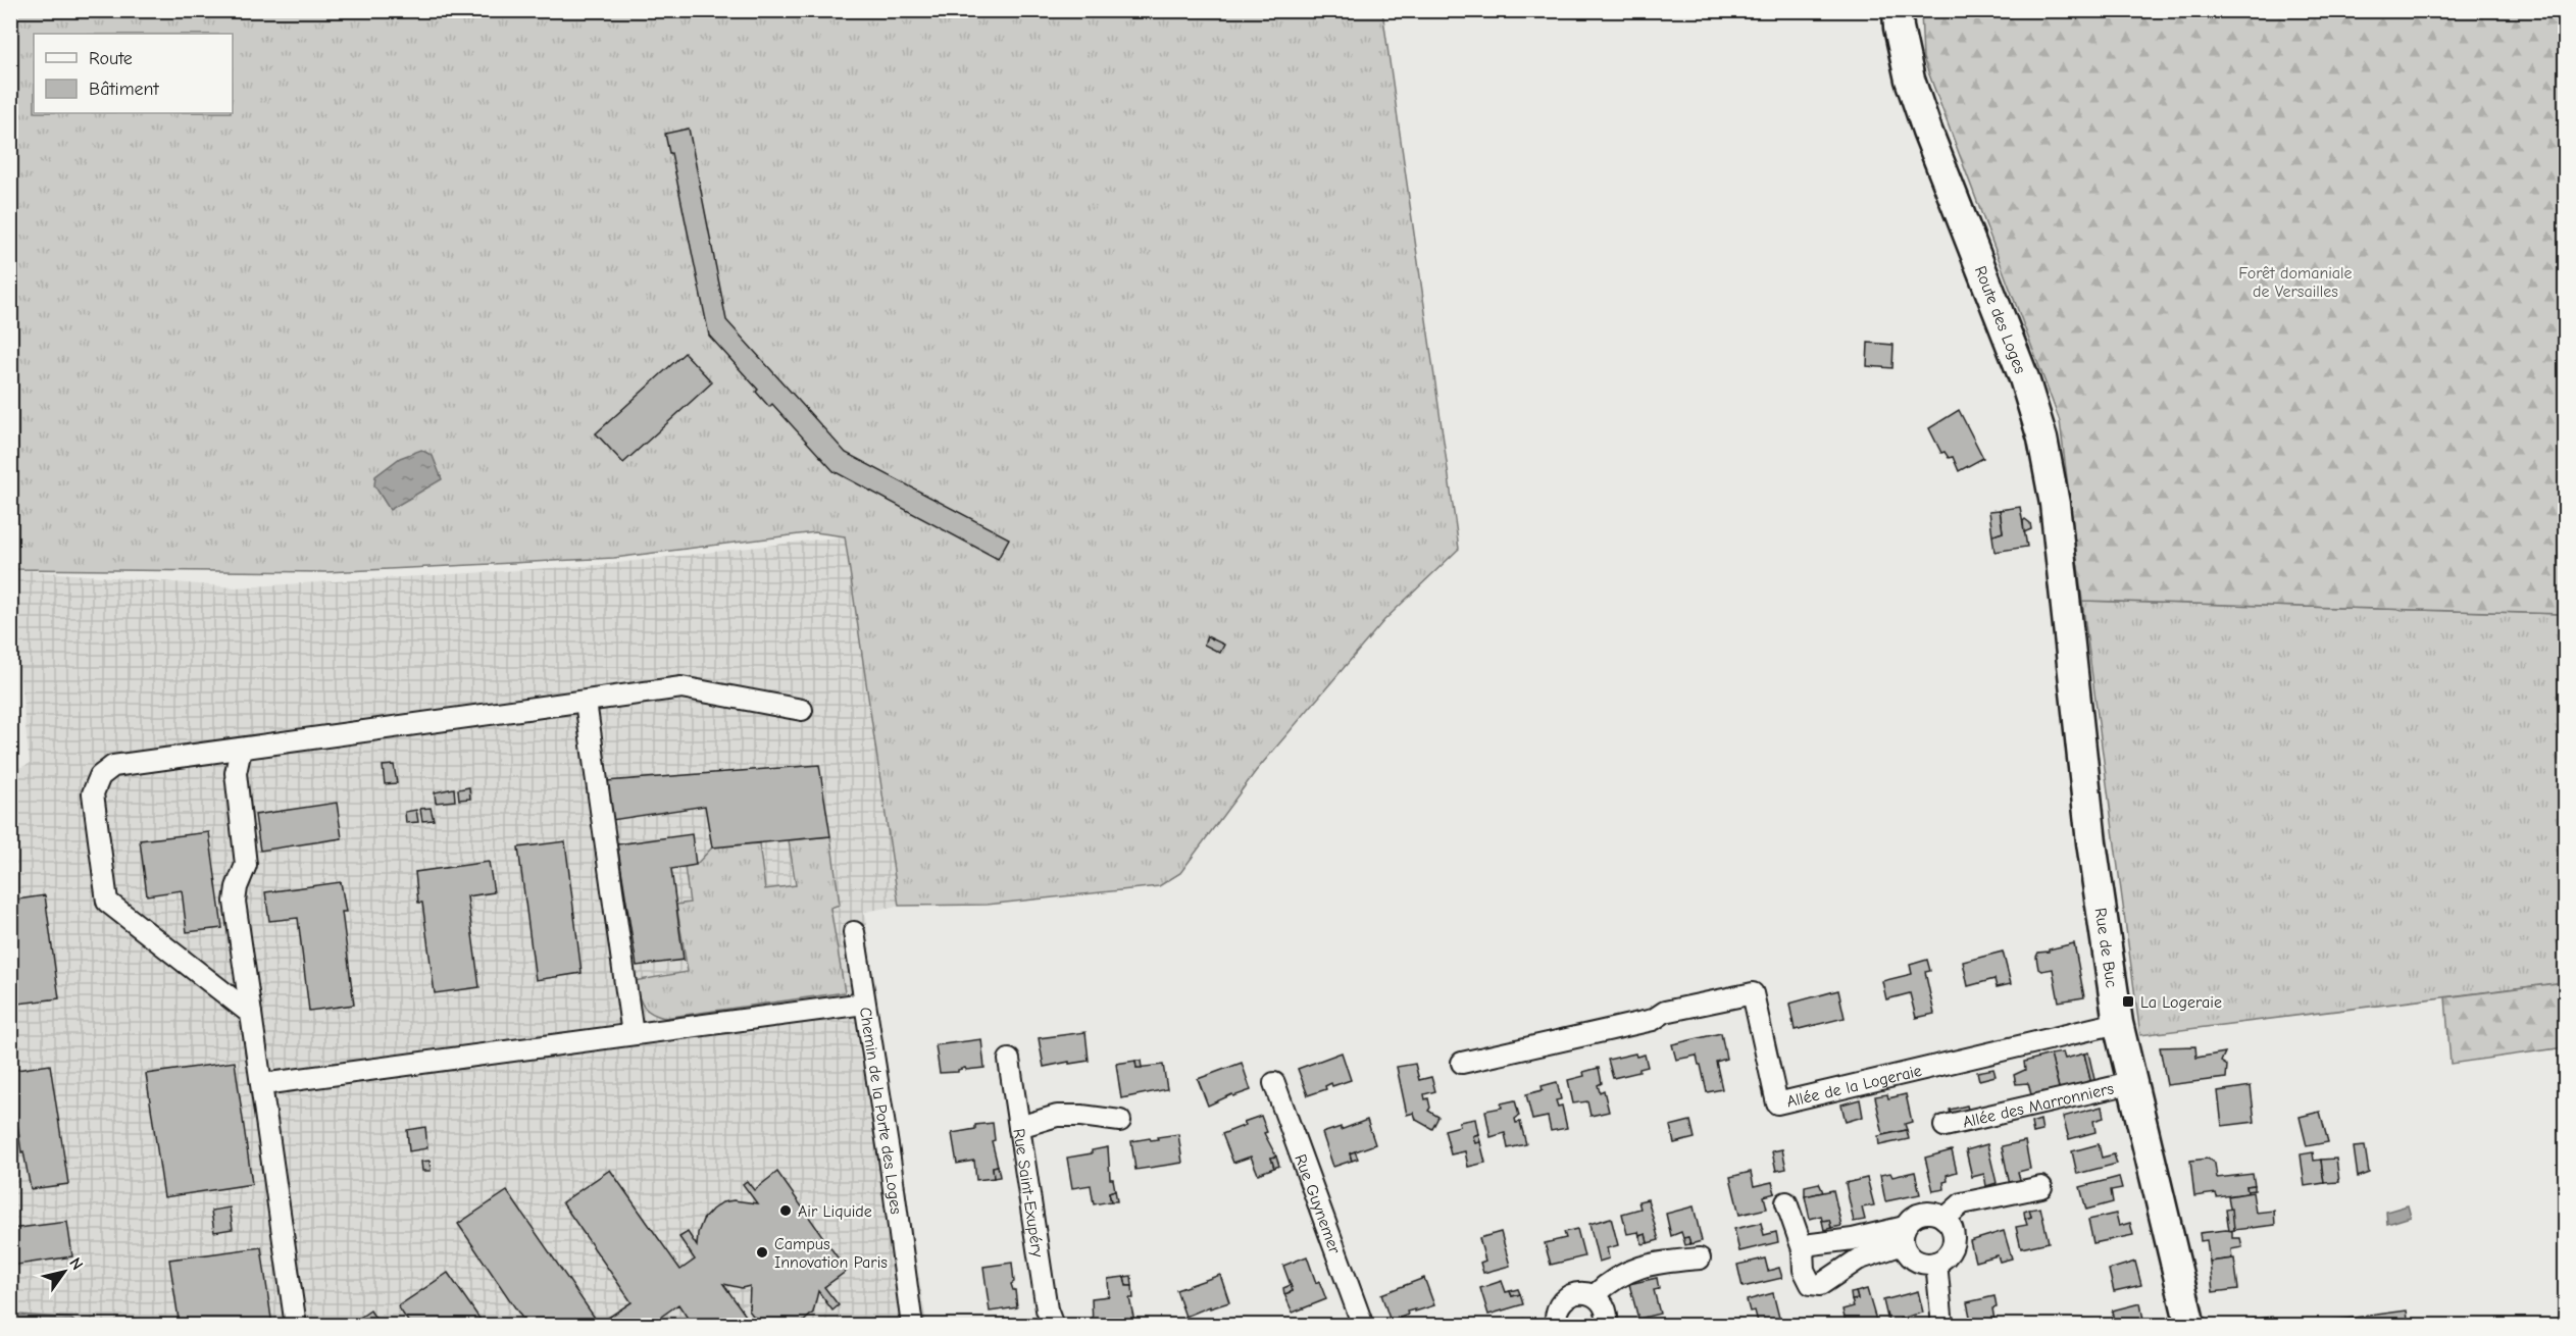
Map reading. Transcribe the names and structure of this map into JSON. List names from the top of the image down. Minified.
{"streets":{"street":["Route des Loges","Rue de Buc","Allée de la Logeraie","Allée des Marronniers","Chemin de la Porte des Loges","Rue Saint-Exupéry","Rue Guynemer"]},"crossings":[["Route des Loges","Rue de Buc"],["Rue de Buc","Allée de la Logeraie"],["Rue de Buc","Allée des Marronniers"]],"parks":["Forêt domaniale de Versailles"],"places":{"transit":["La Logeraie"],"other":["Air Liquide","Campus Innovation Paris"]},"legend":["Route","Bâtiment"],"north":"top right"}
